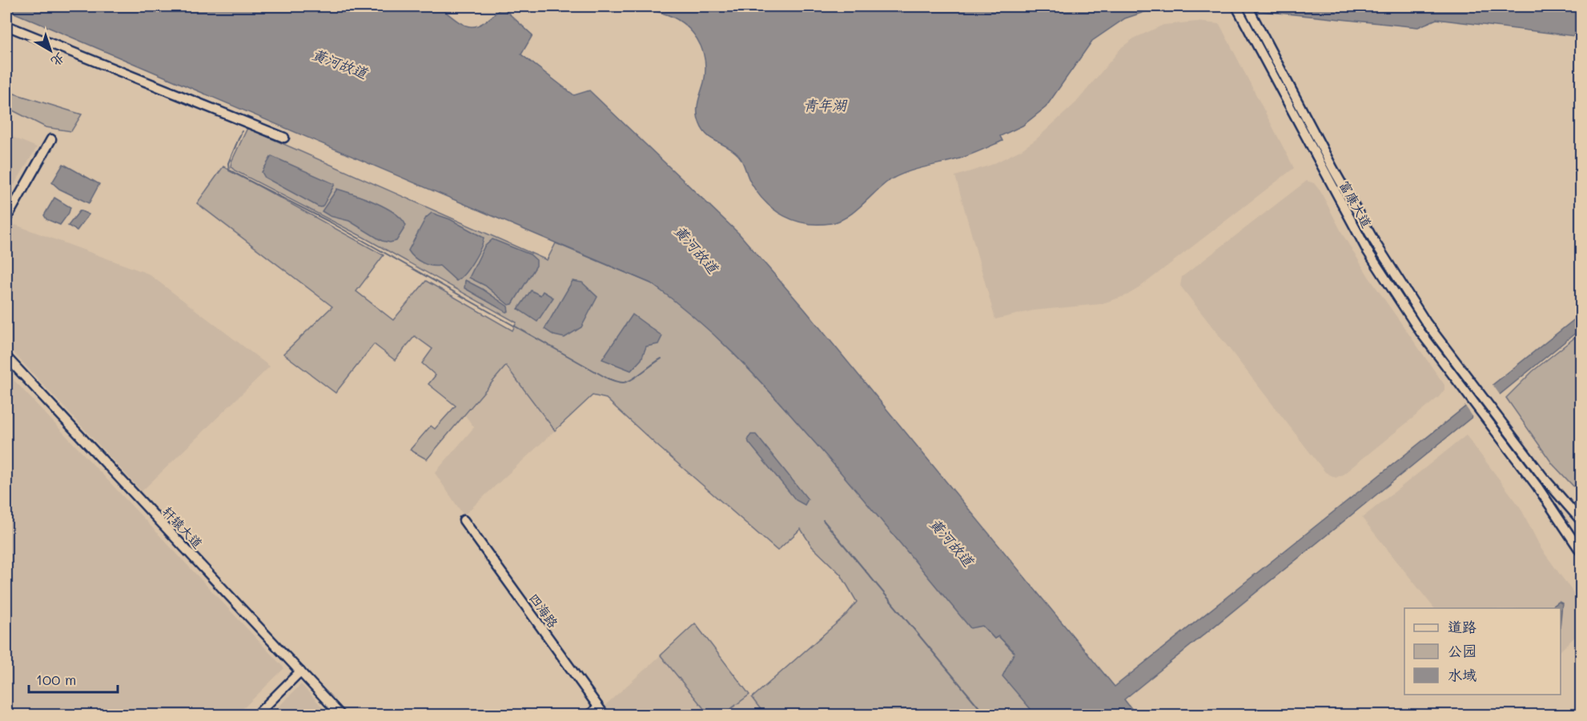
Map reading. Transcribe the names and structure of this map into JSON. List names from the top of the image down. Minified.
{"streets":{"street":["富康大道","轩辕大道","四海路"]},"water":["黄河故道","青年湖"],"legend":["道路","公园","水域"],"scale_bar":"100 m","north":"bottom right"}
